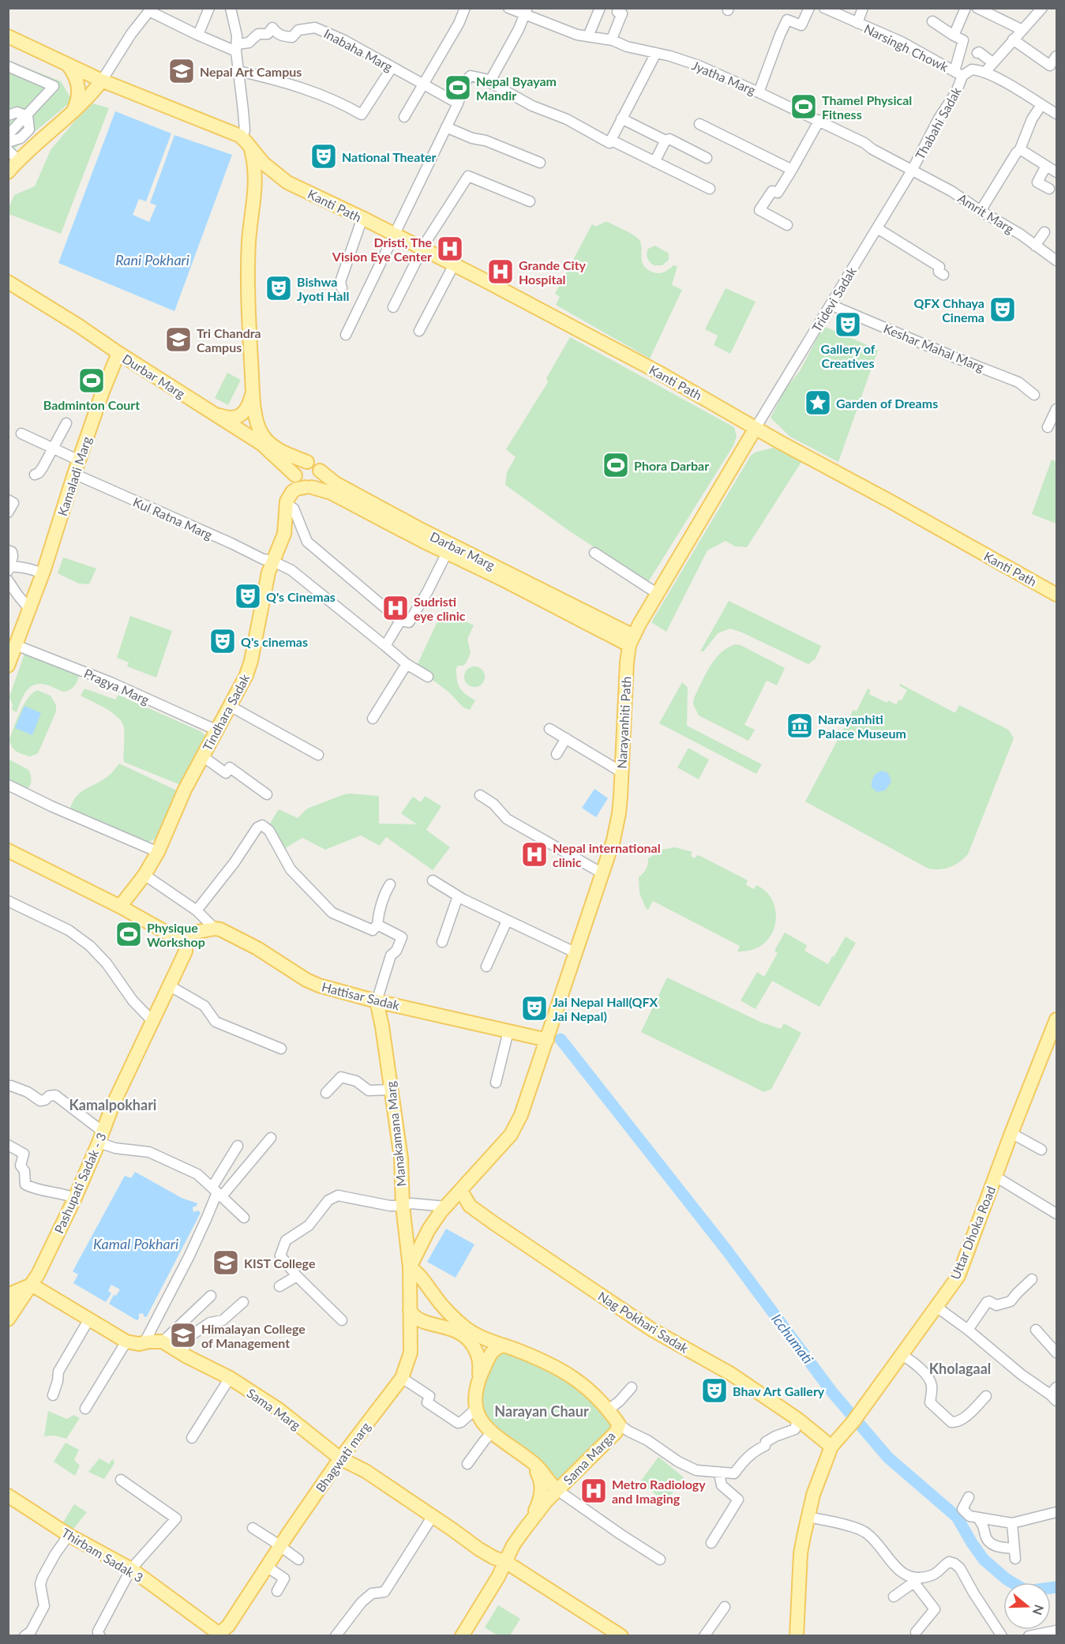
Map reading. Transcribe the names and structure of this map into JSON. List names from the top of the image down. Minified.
{"streets":{"main road":["Kanti Path","Durbar Marg","Kamaladi Marg","Darbar Marg","Tindhara Sadak","Narayanhiti Path","Hattisar Sadak","Manakamana Marg","Pashupati Sadak - 3","Uttar Dhoka Road","Nag Pokhari Sadak","Sama Marg","Bhagwati marg","Sama Marga","Thirbam Sadak 3"],"street":["Narsingh Chowk","Inabaha Marg","Jyatha Marg","Thabahi Sadak","Amrit Marg","Tridevi Sadak","Keshar Mahal Marg","Kul Ratna Marg","Pragya Marg"]},"crossings":[["Narsingh Chowk","Thabahi Sadak"],["Jyatha Marg","Thabahi Sadak"],["Jyatha Marg","Amrit Marg"],["Jyatha Marg","Tridevi Sadak"],["Thabahi Sadak","Amrit Marg"],["Thabahi Sadak","Tridevi Sadak"],["Kanti Path","Tridevi Sadak"],["Kanti Path","Narayanhiti Path"],["Amrit Marg","Tridevi Sadak"],["Tridevi Sadak","Keshar Mahal Marg"],["Tridevi Sadak","Narayanhiti Path"],["Durbar Marg","Kamaladi Marg"],["Durbar Marg","Darbar Marg"],["Kamaladi Marg","Kul Ratna Marg"],["Kamaladi Marg","Pragya Marg"],["Kul Ratna Marg","Tindhara Sadak"],["Pragya Marg","Tindhara Sadak"],["Narayanhiti Path","Hattisar Sadak"],["Narayanhiti Path","Manakamana Marg"],["Narayanhiti Path","Nag Pokhari Sadak"],["Narayanhiti Path","Bhagwati marg"],["Hattisar Sadak","Manakamana Marg"],["Manakamana Marg","Bhagwati marg"],["Uttar Dhoka Road","Nag Pokhari Sadak"],["Sama Marg","Bhagwati marg"],["Bhagwati marg","Thirbam Sadak 3"]],"districts":["Kamalpokhari","Kholagaal","Narayan Chaur"],"water":["Rani Pokhari","Kamal Pokhari","Icchumati"],"places":{"school or university":["Nepal Art Campus","Tri Chandra Campus","KIST College","Himalayan College of Management"],"sports":["Nepal Byayam Mandir","Thamel Physical Fitness","Badminton Court","Phora Darbar","Physique Workshop"],"theatre":["National Theater","Bishwa Jyoti Hall","QFX Chhaya Cinema","Gallery of Creatives","Q's Cinemas","Q's cinemas","Jai Nepal Hall(QFX Jai Nepal)","Bhav Art Gallery"],"hospital":["Dristi, The Vision Eye Center","Grande City Hospital","Sudristi eye clinic","Nepal international clinic","Metro Radiology and Imaging"],"place":["Garden of Dreams"],"museum":["Narayanhiti Palace Museum"]},"north":"right"}
